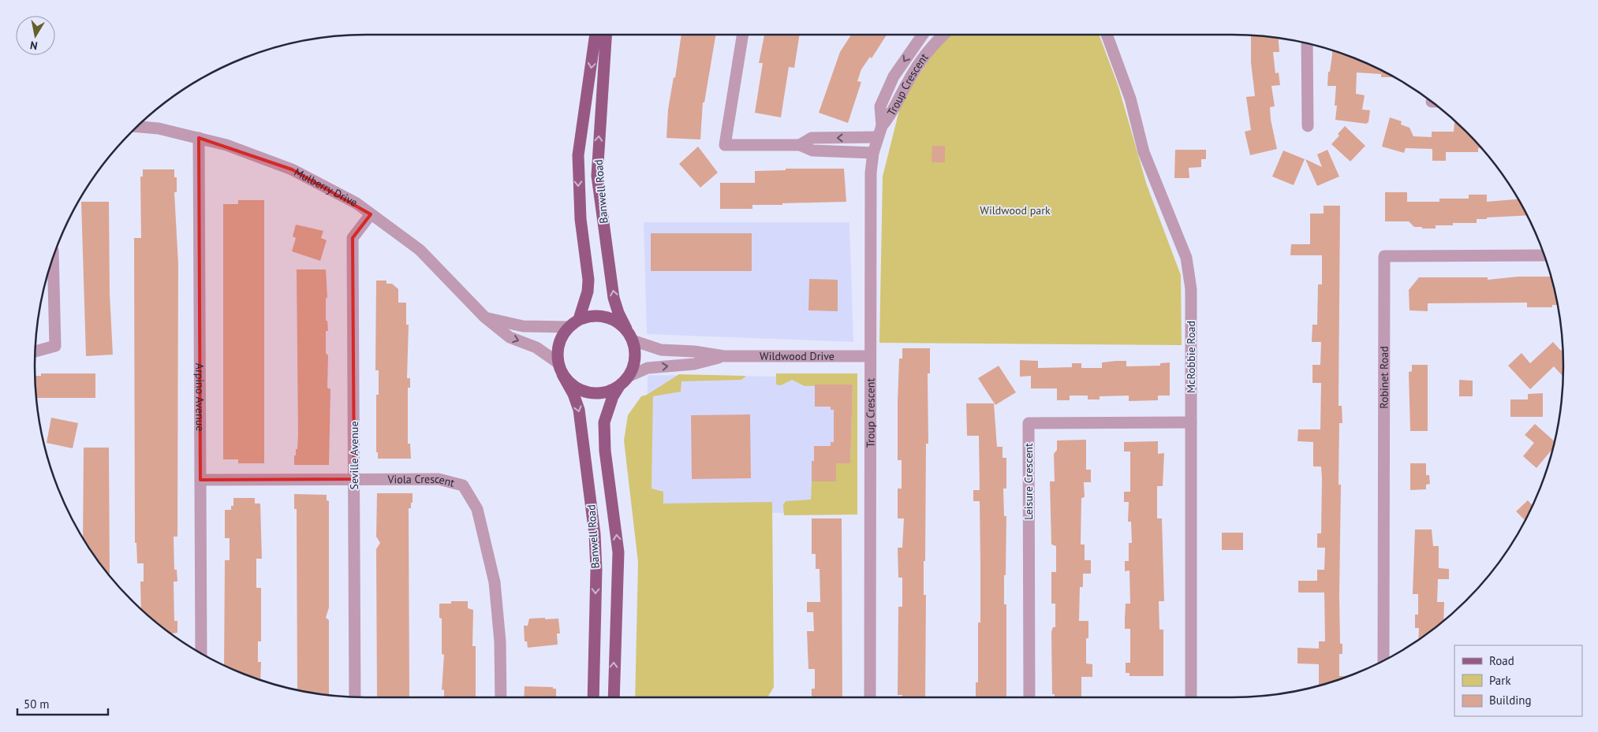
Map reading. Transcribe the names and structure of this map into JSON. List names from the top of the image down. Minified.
{"streets":{"main road":["Banwell Road"],"street":["Troup Crescent","Mulberry Drive","Wildwood Drive","McRobbie Road","Robinet Road","Arpino Avenue","Seville Avenue","Viola Crescent","Leisure Crescent"]},"crossings":[["Troup Crescent","Wildwood Drive"],["Mulberry Drive","Banwell Road"],["Mulberry Drive","Wildwood Drive"],["Mulberry Drive","Arpino Avenue"],["Mulberry Drive","Seville Avenue"],["Banwell Road","Wildwood Drive"],["McRobbie Road","Leisure Crescent"],["Arpino Avenue","Viola Crescent"],["Seville Avenue","Viola Crescent"]],"parks":["Wildwood park"],"legend":["Road","Park","Building"],"scale_bar":"50 m","north":"bottom"}
